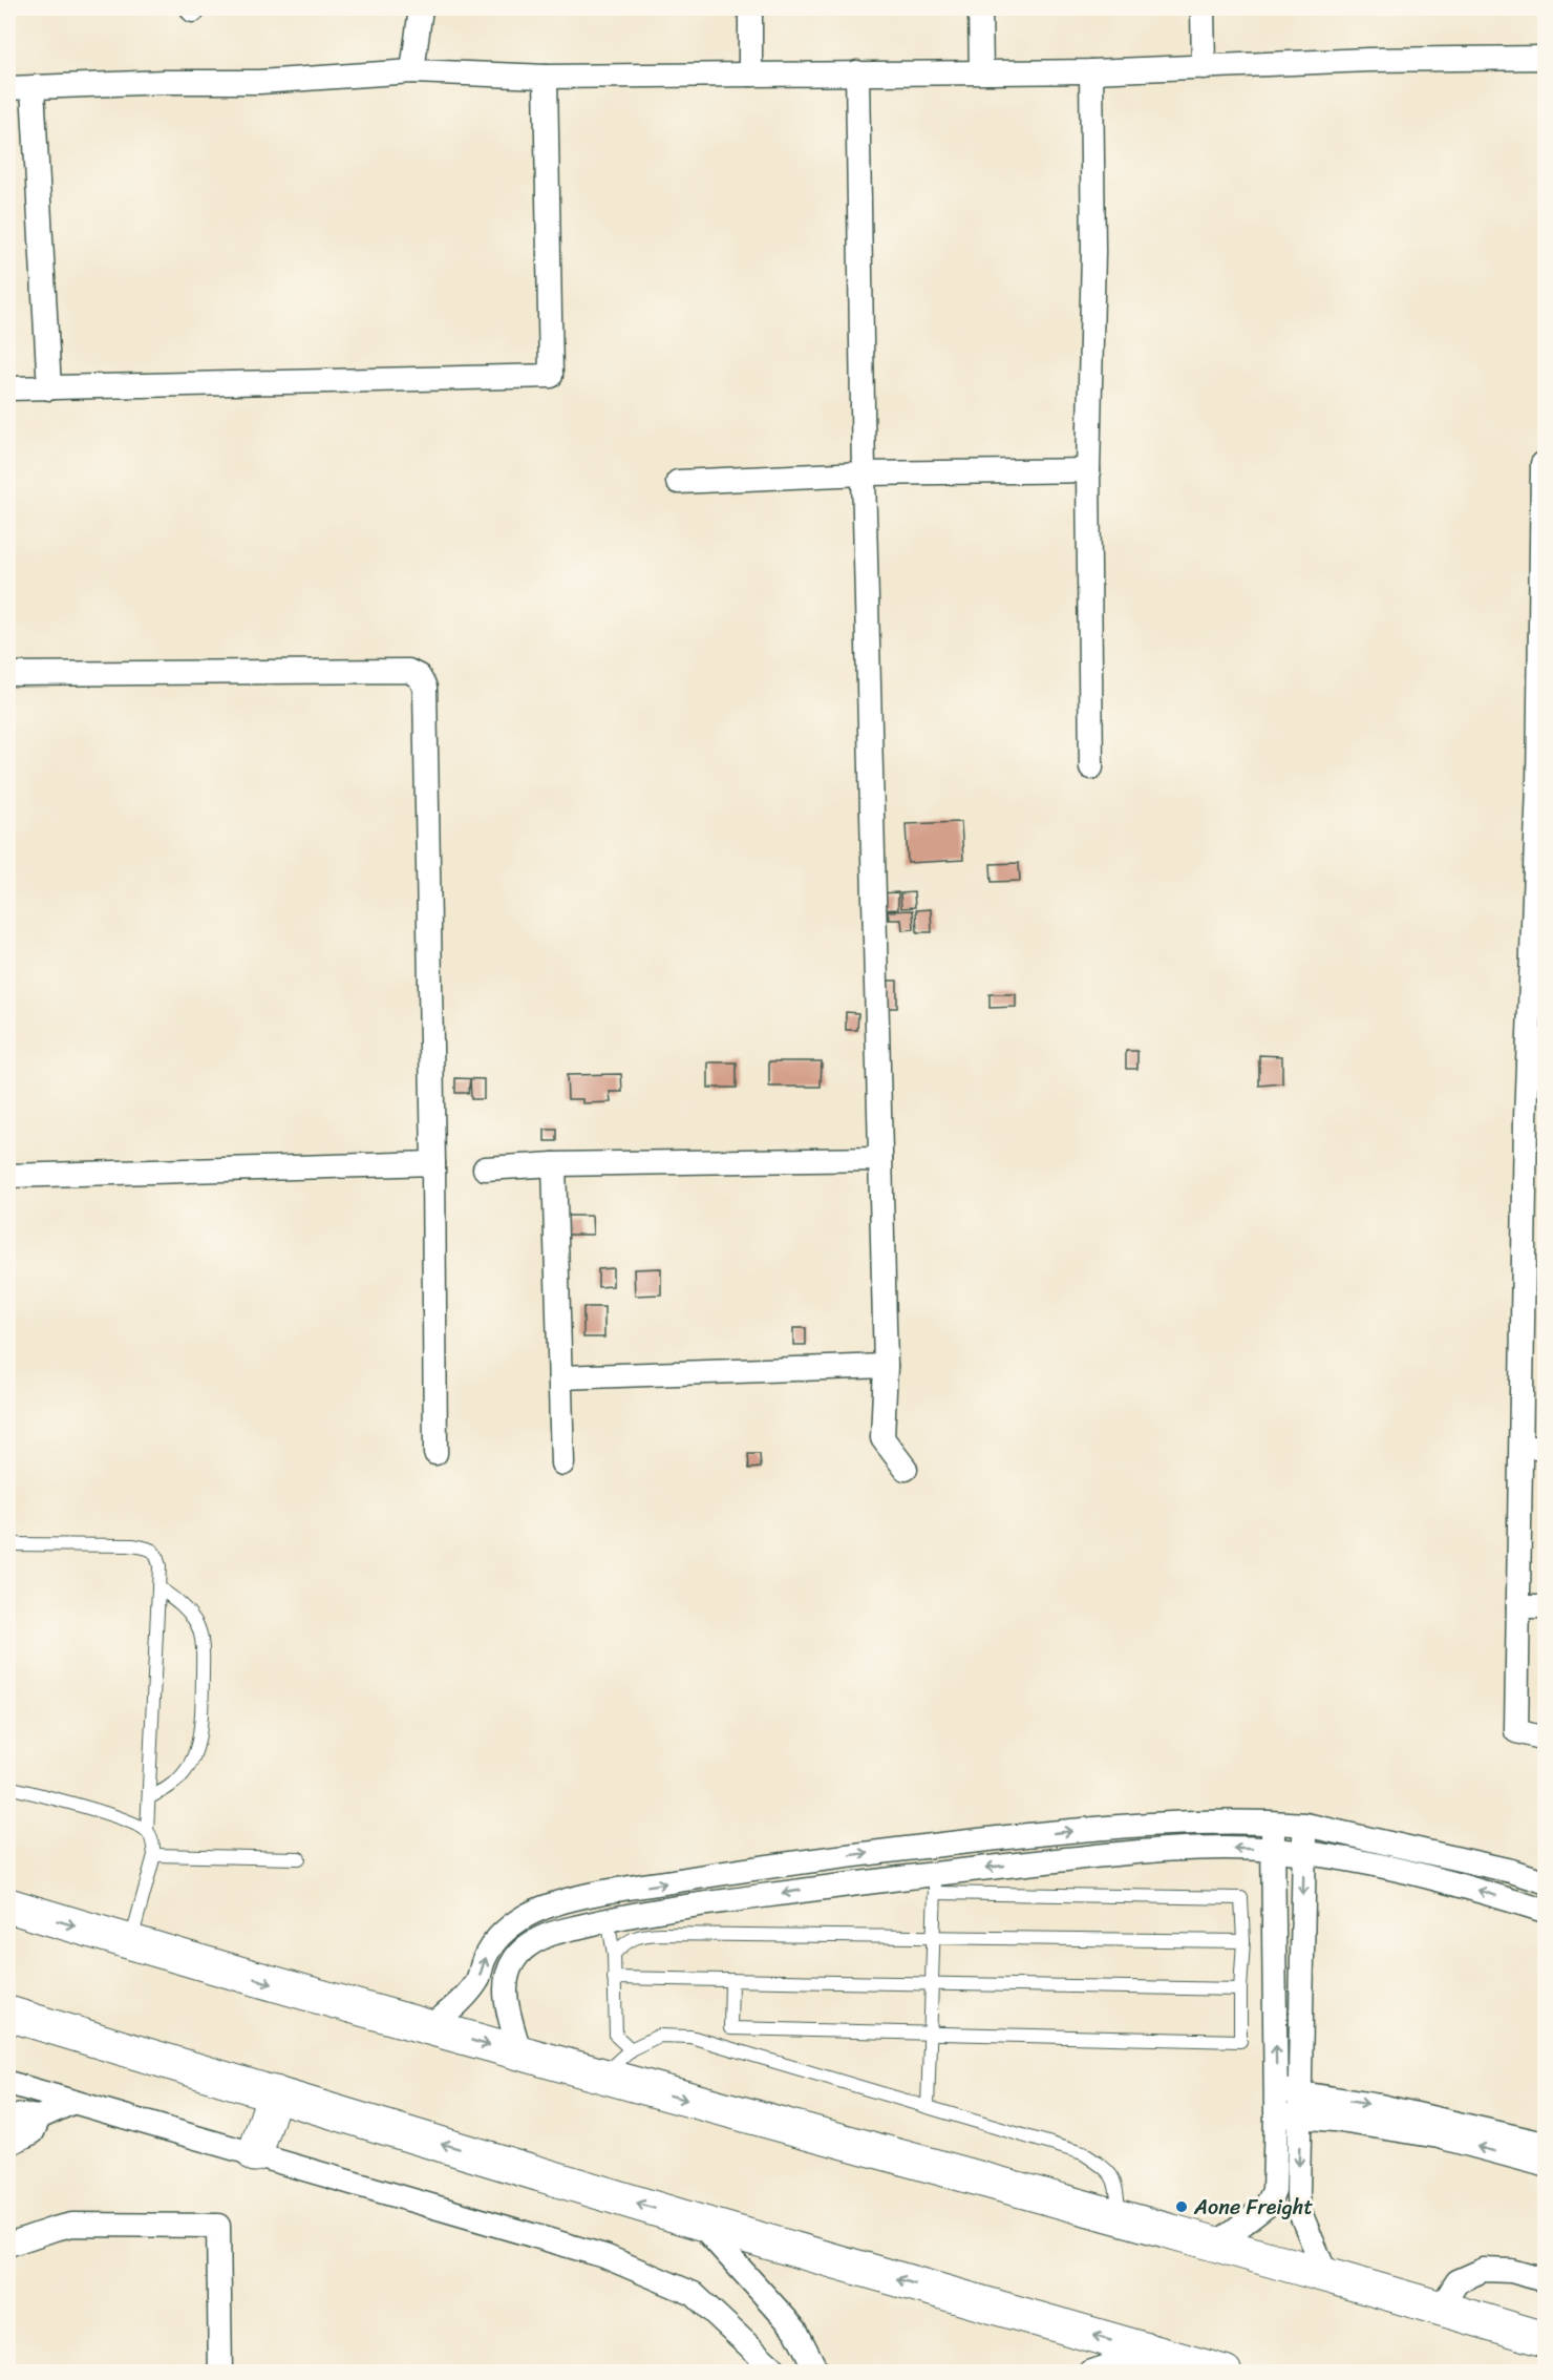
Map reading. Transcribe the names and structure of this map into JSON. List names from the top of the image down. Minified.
{"places":["Aone Freight"]}
